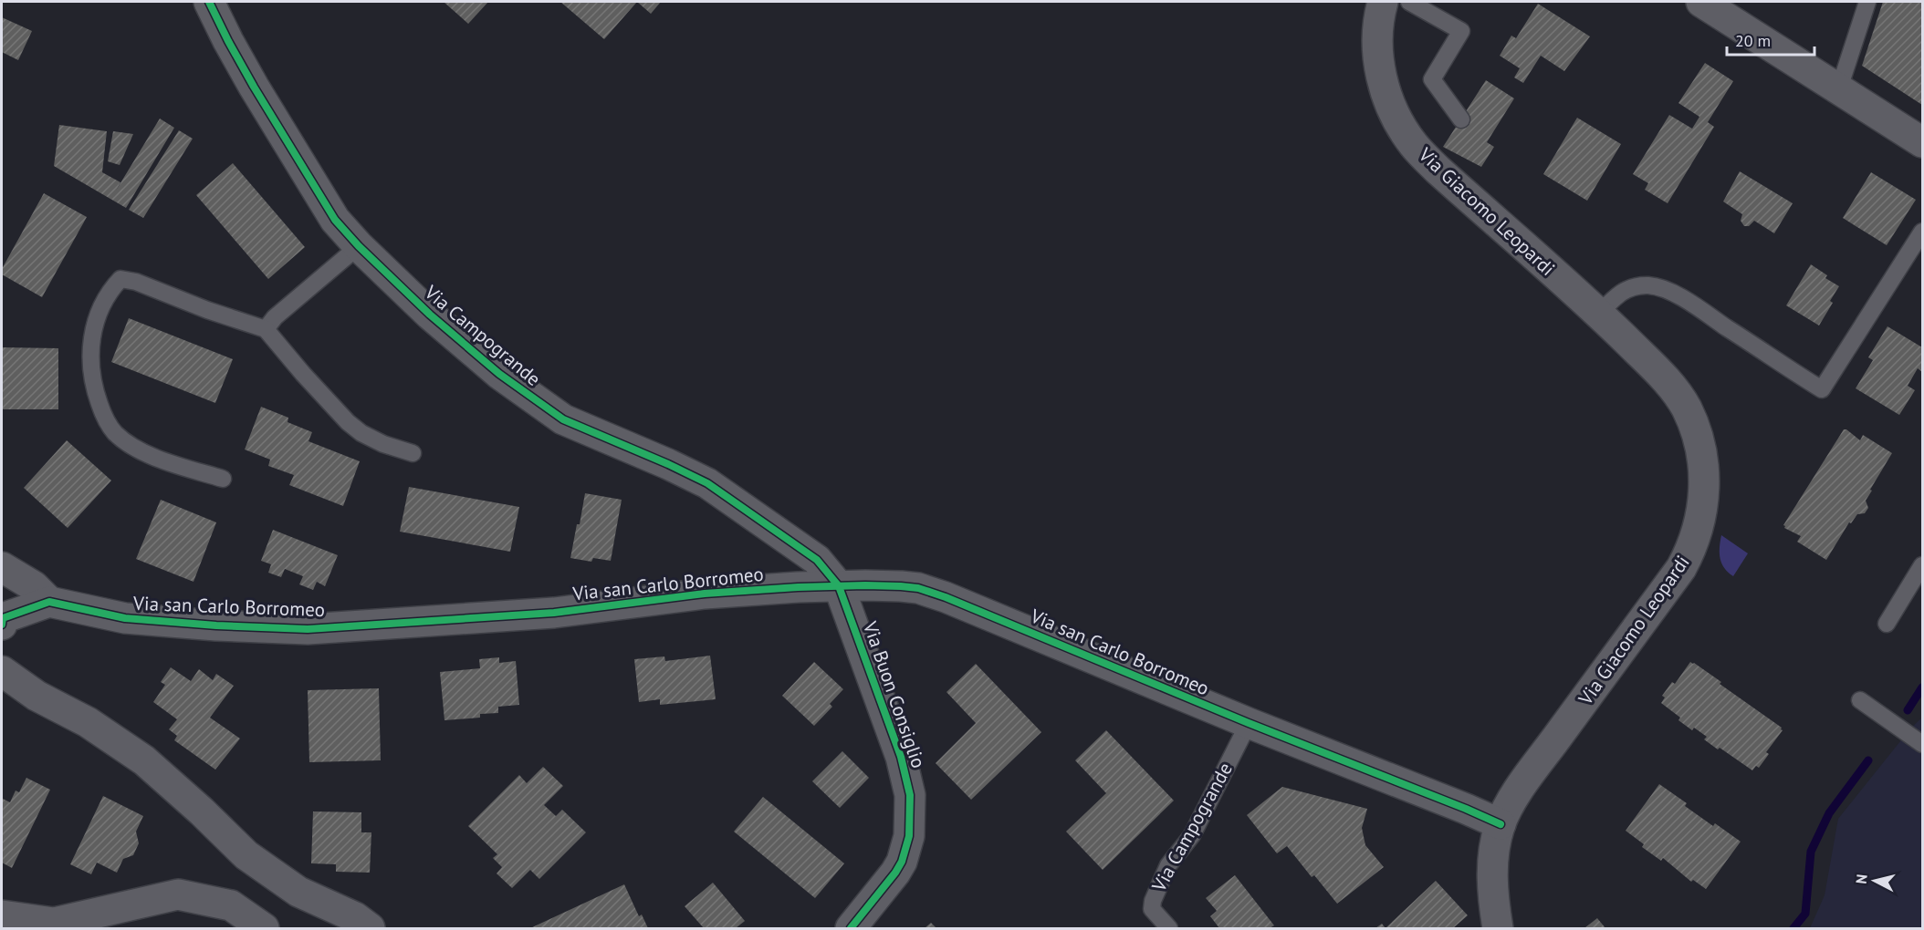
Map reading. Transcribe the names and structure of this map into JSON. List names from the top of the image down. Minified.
{"streets":{"street":["Via Giacomo Leopardi","Via Campogrande","Via san Carlo Borromeo","Via Buon Consiglio"]},"crossings":[["Via Giacomo Leopardi","Via san Carlo Borromeo"],["Via Campogrande","Via san Carlo Borromeo"],["Via Campogrande","Via Buon Consiglio"],["Via san Carlo Borromeo","Via Buon Consiglio"]],"scale_bar":"20 m","north":"left"}
